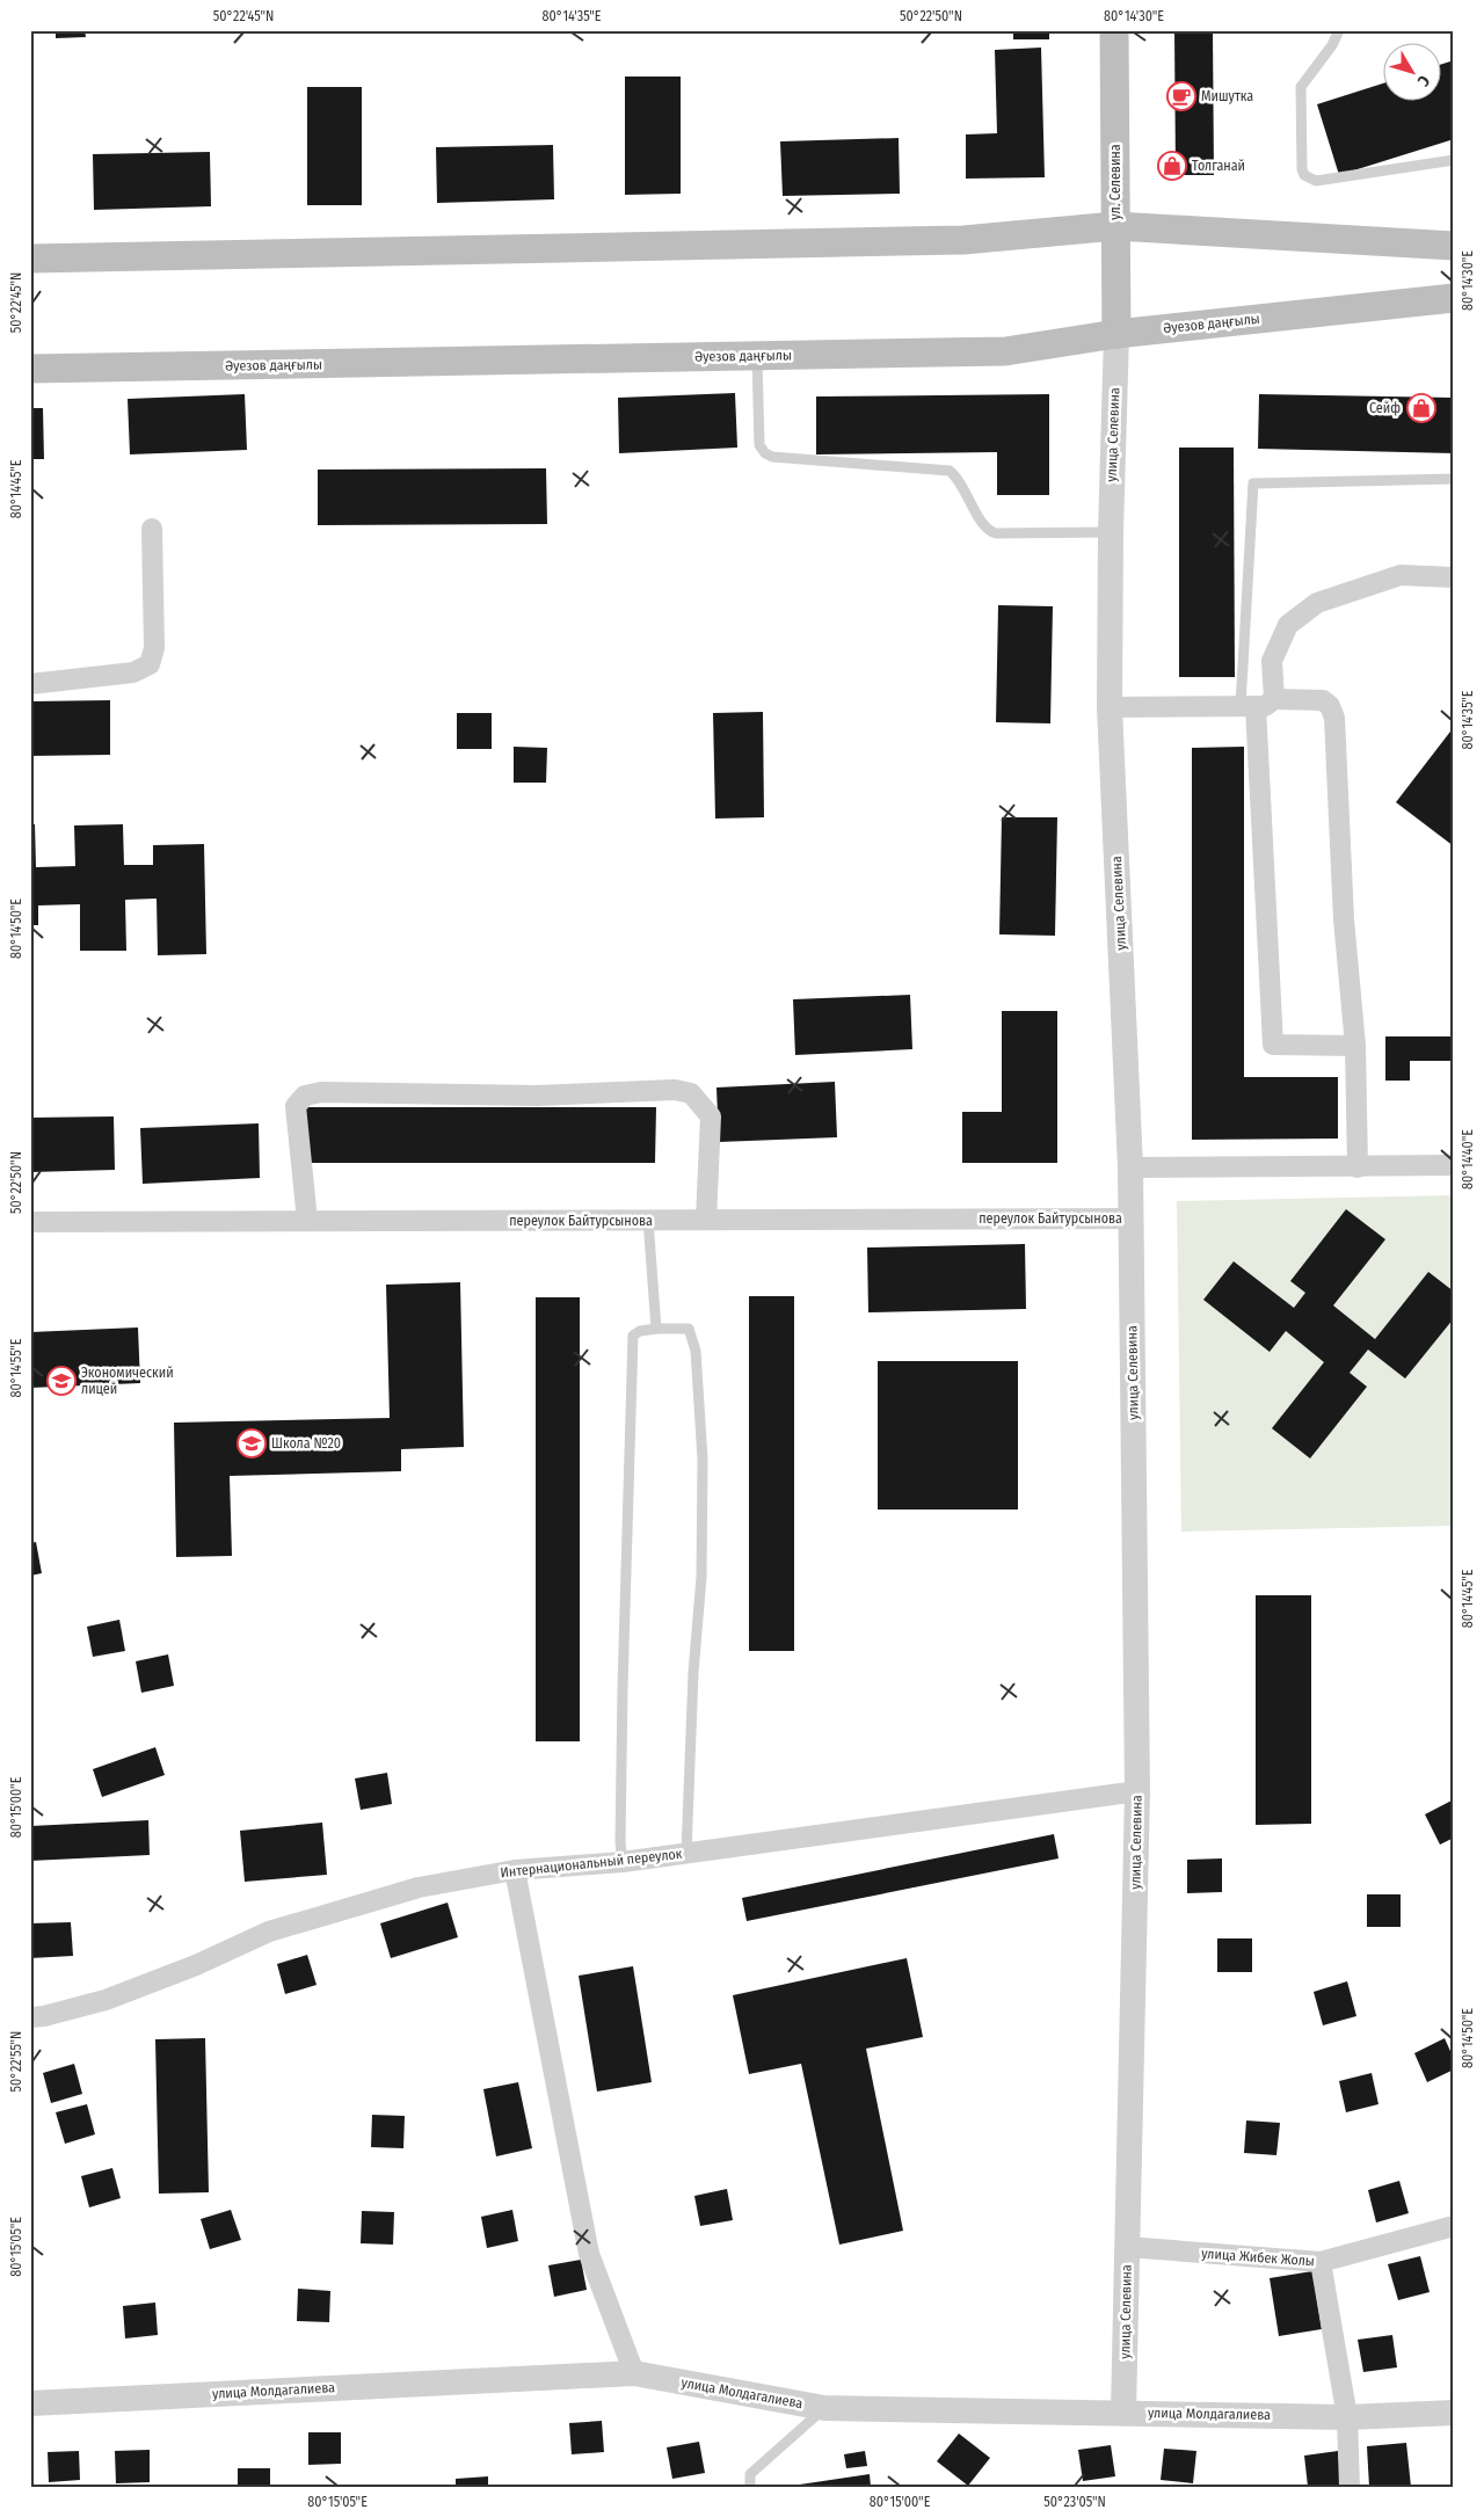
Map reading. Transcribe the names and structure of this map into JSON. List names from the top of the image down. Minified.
{"streets":{"main road":["ул. Селевина","Әуезов даңғылы"],"street":["улица Селевина","переулок Байтурсынова","Интернациональный переулок","улица Жибек Жолы","улица Молдагалиева"]},"crossings":[["ул. Селевина","Әуезов даңғылы"],["ул. Селевина","улица Селевина"],["Әуезов даңғылы","улица Селевина"],["улица Селевина","переулок Байтурсынова"],["улица Селевина","Интернациональный переулок"],["улица Селевина","улица Жибек Жолы"],["улица Селевина","улица Молдагалиева"]],"places":{"cafe":["Мишутка"],"shop":["Толганай","Сейф"],"school or university":["Экономический лицей","Школа №20"]},"north":"bottom right","coordinates":["50°22'45\"N","80°14'35\"E","50°22'50\"N","80°14'30\"E","80°14'45\"E","80°14'50\"E","80°14'40\"E","80°14'55\"E","80°15'00\"E","50°22'55\"N","80°15'05\"E","50°23'05\"N"]}
